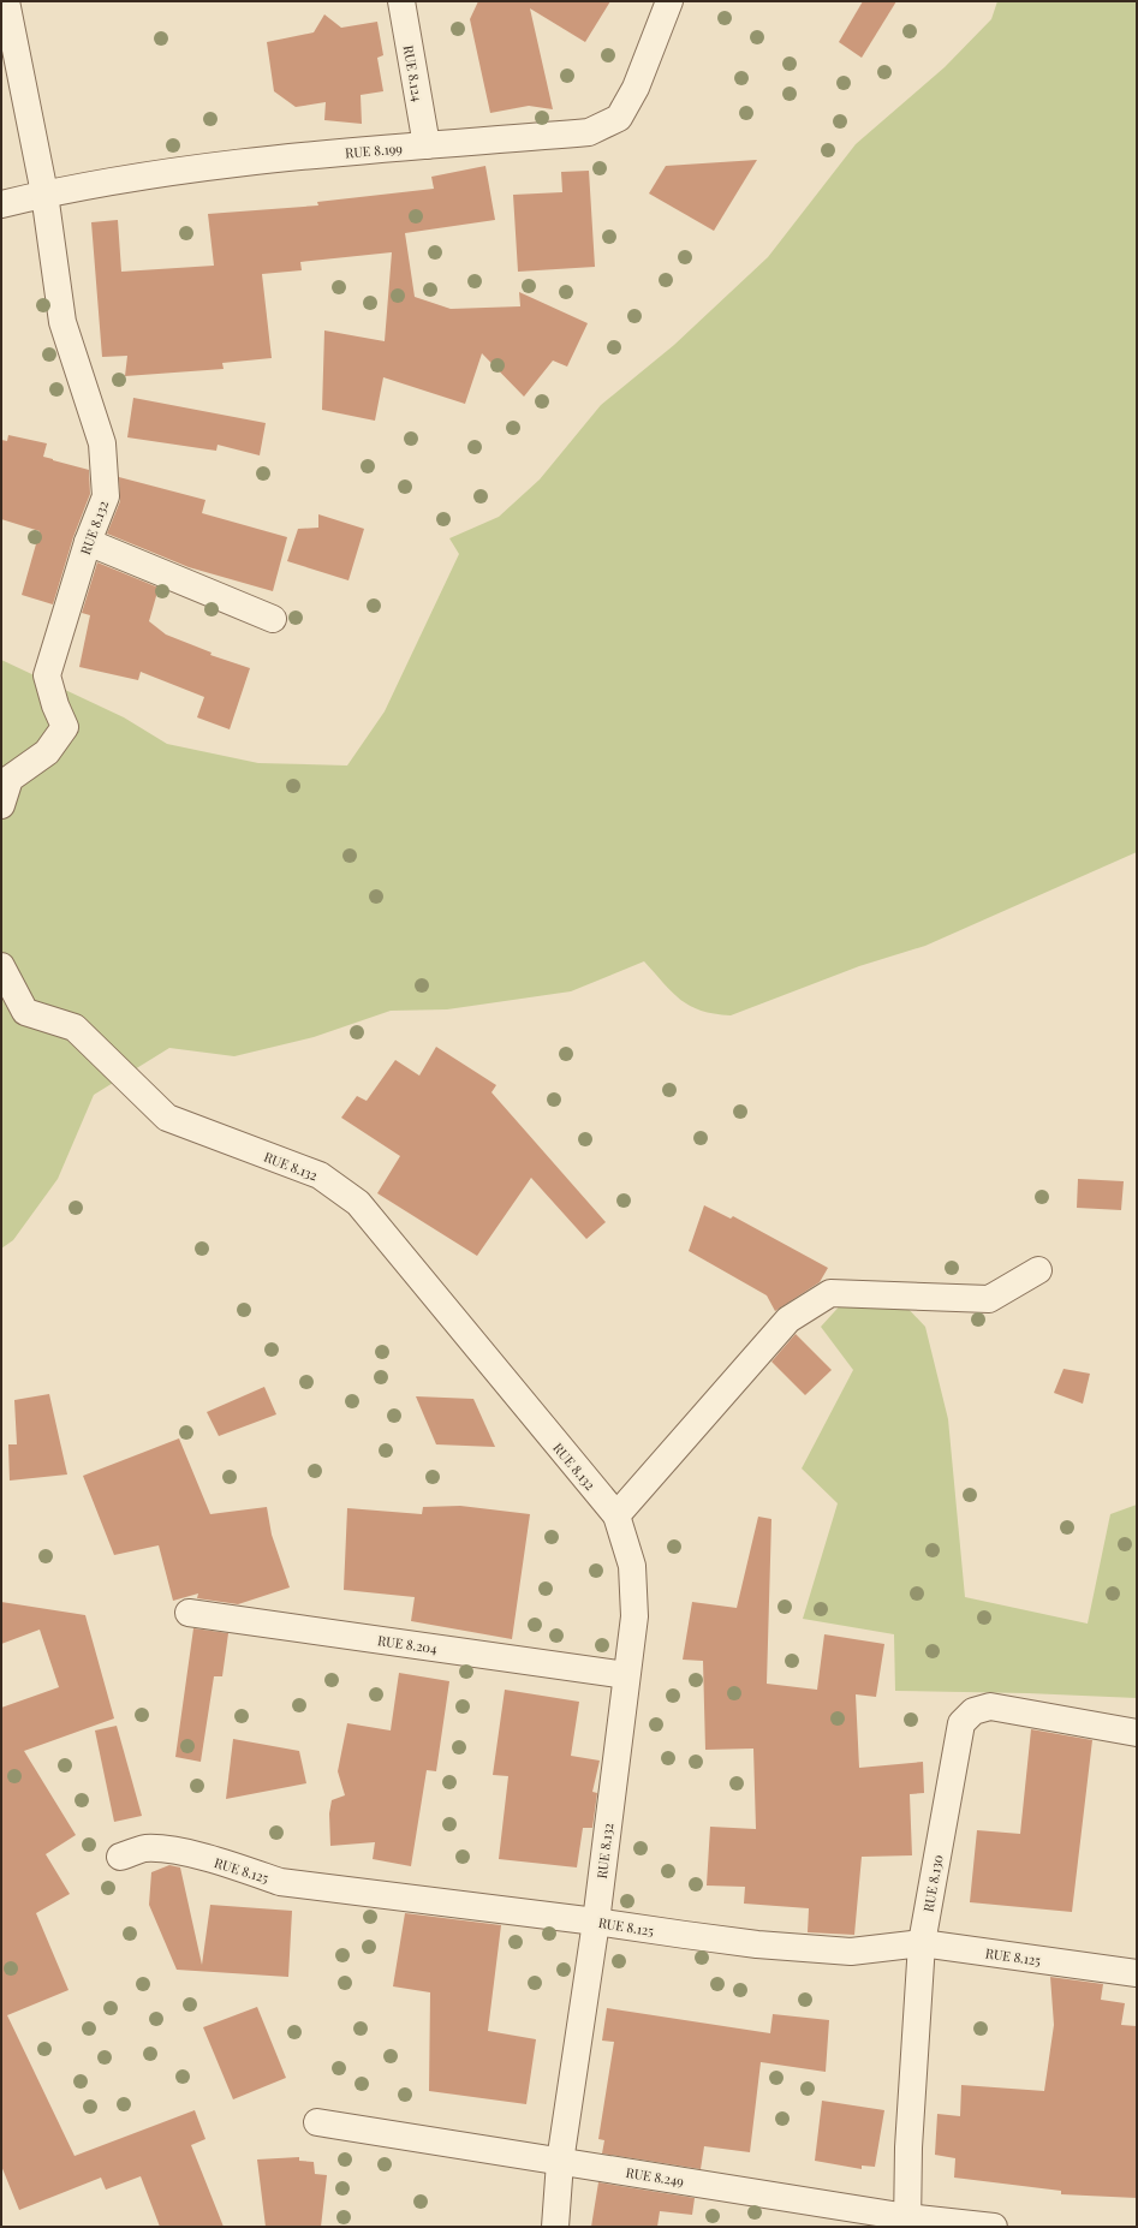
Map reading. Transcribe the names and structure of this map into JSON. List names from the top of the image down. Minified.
{"streets":{"street":["RUE 8.124","RUE 8.199","RUE 8.132","RUE 8.204","RUE 8.125","RUE 8.130","RUE 8.249"]},"crossings":[["RUE 8.124","RUE 8.199"],["RUE 8.199","RUE 8.132"],["RUE 8.132","RUE 8.204"],["RUE 8.132","RUE 8.125"],["RUE 8.132","RUE 8.249"],["RUE 8.125","RUE 8.130"],["RUE 8.130","RUE 8.249"]]}
